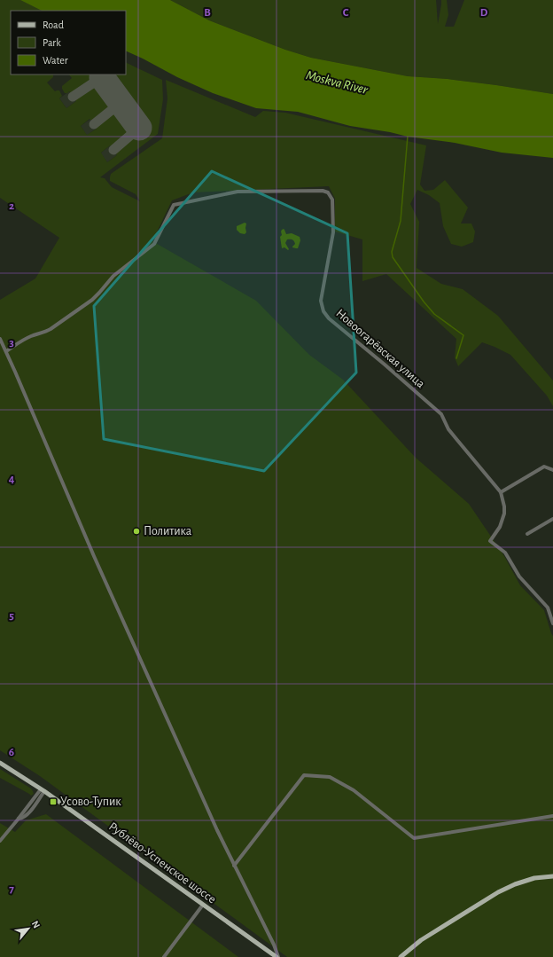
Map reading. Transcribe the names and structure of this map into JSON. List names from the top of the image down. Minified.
{"streets":{"main road":["Рублёво-Успенское шоссе"],"street":["Новоогарёвская улица"]},"water":["Moskva River"],"places":{"other":["Политика"],"transit":["Усово-Тупик"]},"legend":["Road","Park","Water"],"north":"top right","grid":{"columns":["B","C","D"],"rows":["2","3","4","5","6","7"]}}
